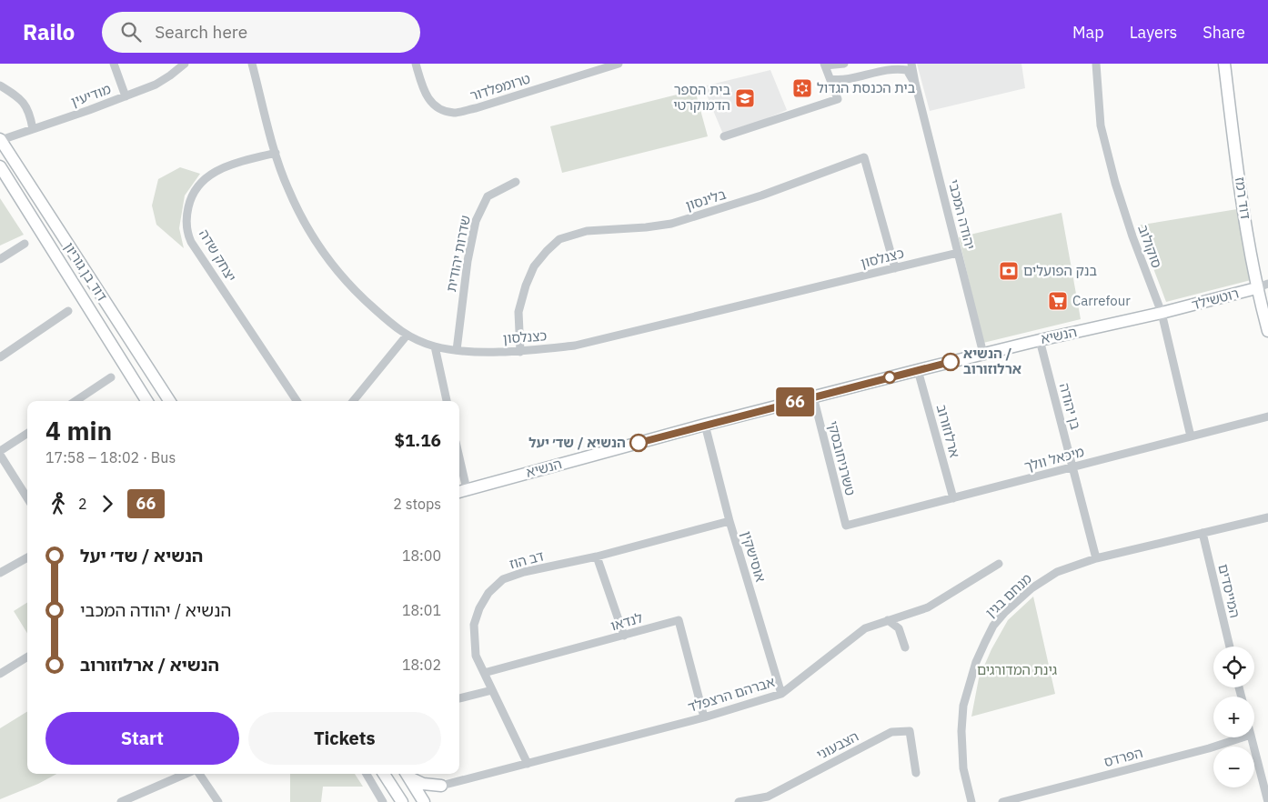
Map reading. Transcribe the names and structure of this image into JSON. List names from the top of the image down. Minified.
{"streets":{"street":["טרומפלדור","מודיעין","דוד רמז","בלינסון","יהודה המכבי","סוקולוב","שדרות יהודית","יצחק שדה","כצנלסון","דוד בן גוריון","רוטשילד","הנשיא","בן יהודה","ארלוזורוב","טשרניחובסקי","מיכאל וולך","אוסישקין","דב הוז","המייסדים","מנחם בגין","לנדאו","אברהם הרצפלד","הצבעוני","הפרדס"]},"crossings":[["מודיעין","דוד בן גוריון"],["דוד רמז","רוטשילד"],["בלינסון","כצנלסון"],["יהודה המכבי","כצנלסון"],["יהודה המכבי","הנשיא"],["סוקולוב","רוטשילד"],["סוקולוב","הנשיא"],["סוקולוב","מיכאל וולך"],["שדרות יהודית","כצנלסון"],["יצחק שדה","כצנלסון"],["רוטשילד","הנשיא"],["הנשיא","בן יהודה"],["הנשיא","ארלוזורוב"],["הנשיא","טשרניחובסקי"],["הנשיא","אוסישקין"],["בן יהודה","מיכאל וולך"],["בן יהודה","מנחם בגין"],["ארלוזורוב","מיכאל וולך"],["טשרניחובסקי","מיכאל וולך"],["אוסישקין","דב הוז"],["אוסישקין","אברהם הרצפלד"],["דב הוז","לנדאו"],["דב הוז","אברהם הרצפלד"],["המייסדים","מנחם בגין"],["לנדאו","אברהם הרצפלד"]],"parks":["גינת המדורגים"],"places":{"synagogue":["בית הכנסת הגדול"],"school or university":["בית הספר הדמוקרטי"],"bank":["בנק הפועלים"],"supermarket":["Carrefour"],"other":["הנשיא / ארלוזורוב","הנשיא / שד׳ יעל"]},"lines":["bus line 66"],"page":{"header":"Railo","search":"Search here","nav":["Map","Layers","Share"],"on_map":"66","heading":["4 min","17:58 – 18:02 · Bus","$1.16"],"legs":["2","66","2 stops"],"list":[{"name":"הנשיא / שד׳ יעל","value":"18:00"},{"name":"הנשיא / יהודה המכבי","value":"18:01"},{"name":"הנשיא / ארלוזורוב","value":"18:02"}],"map_buttons":["+","−"],"buttons":["Start","Tickets"]}}
